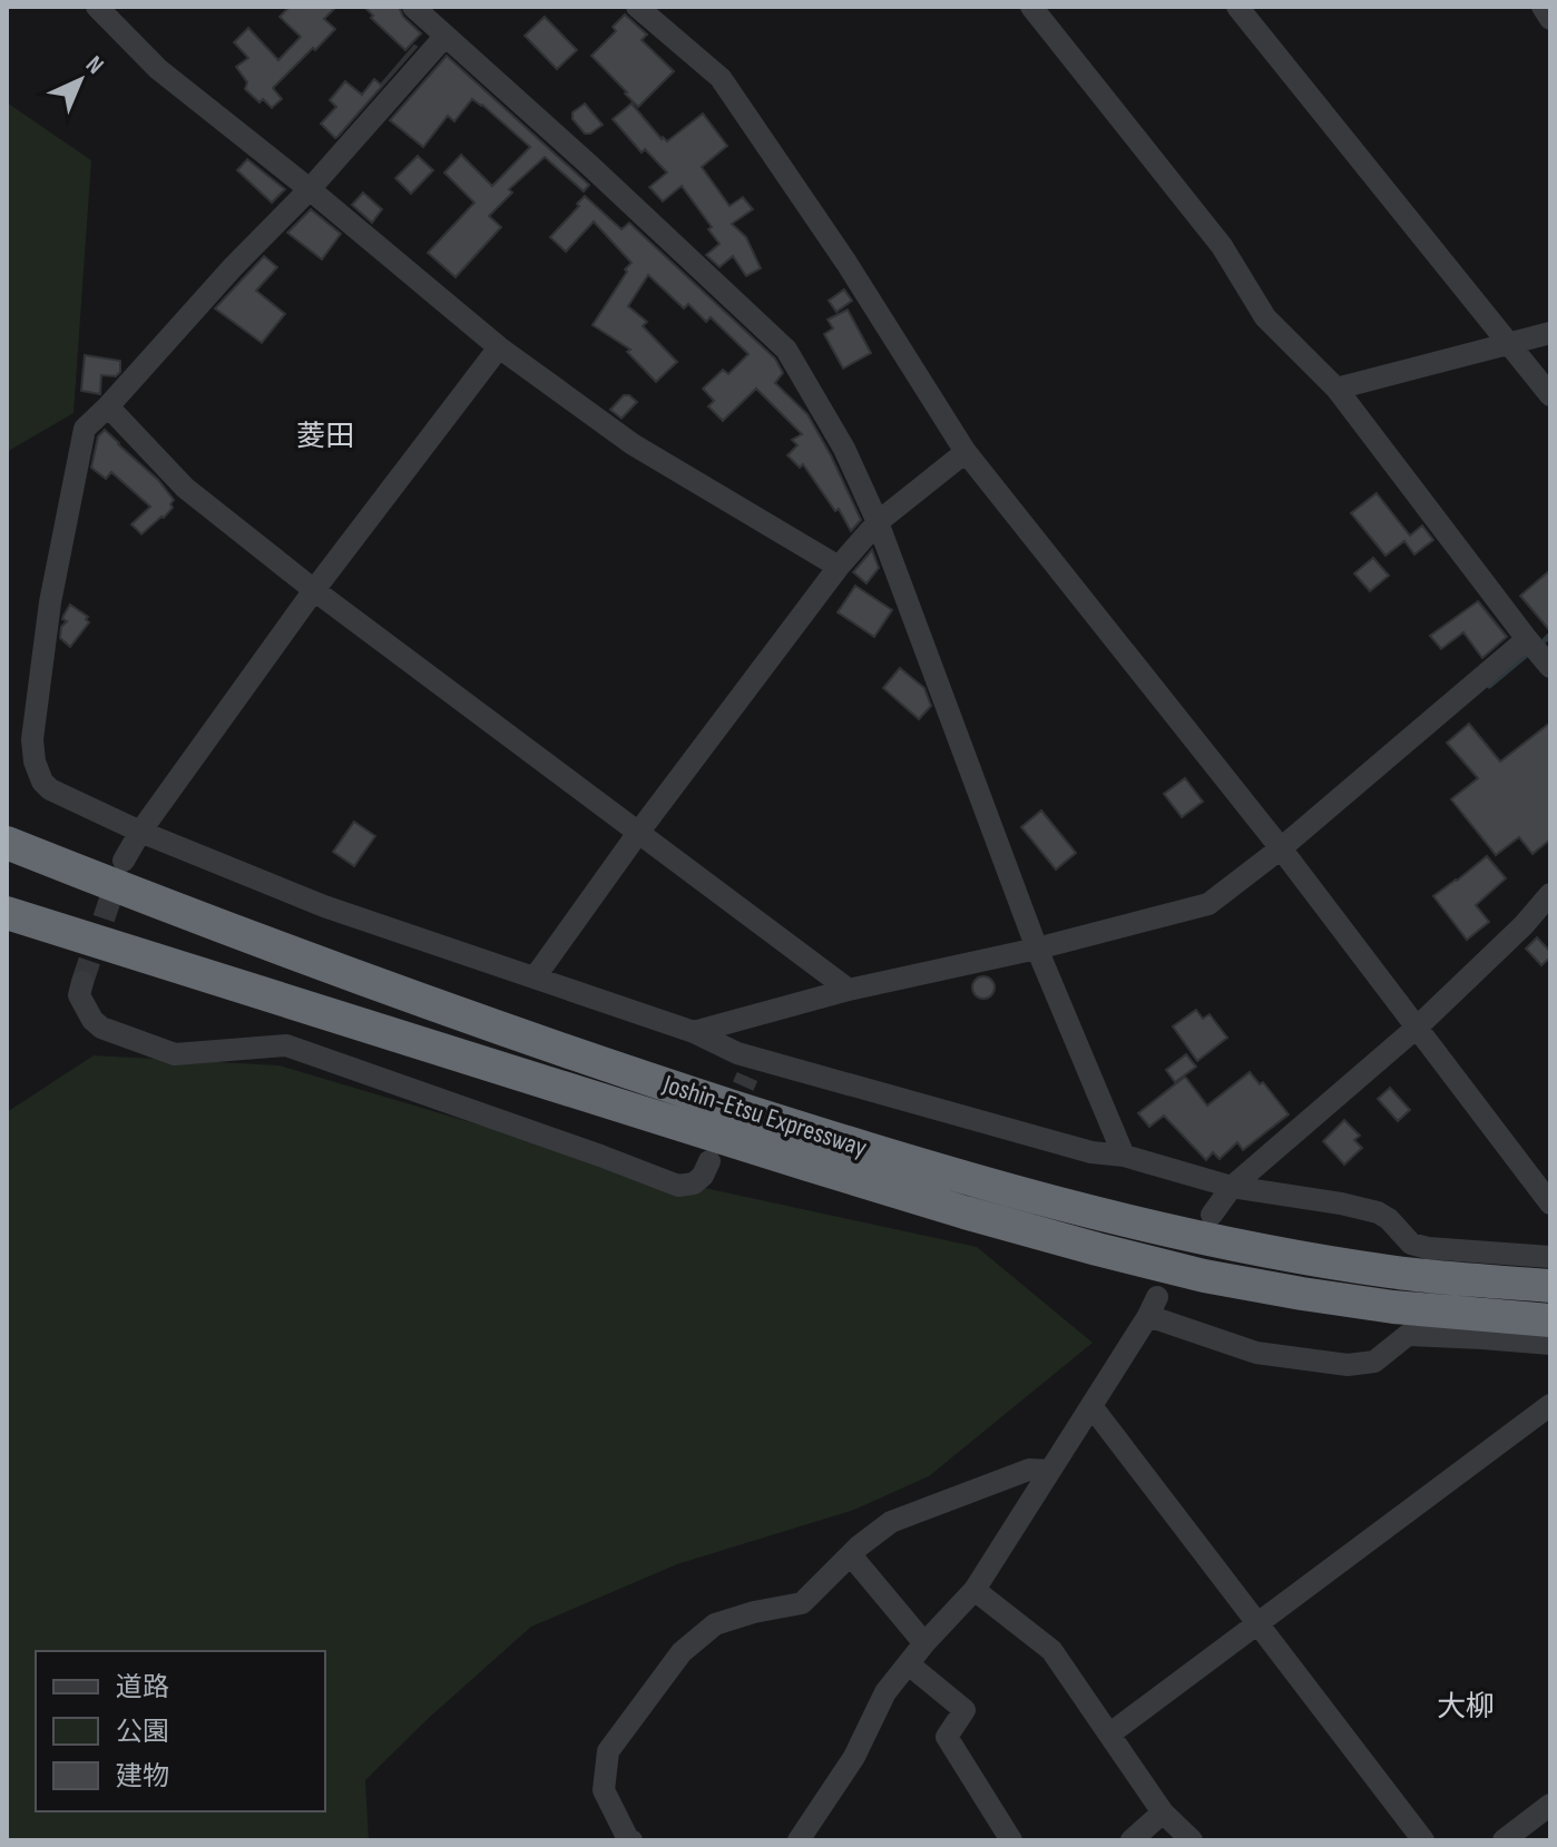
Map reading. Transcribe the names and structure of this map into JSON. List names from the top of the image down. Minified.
{"streets":{"highway":["Joshin-Etsu Expressway"]},"districts":["菱田","大柳"],"legend":["道路","公園","建物"],"north":"top right"}
